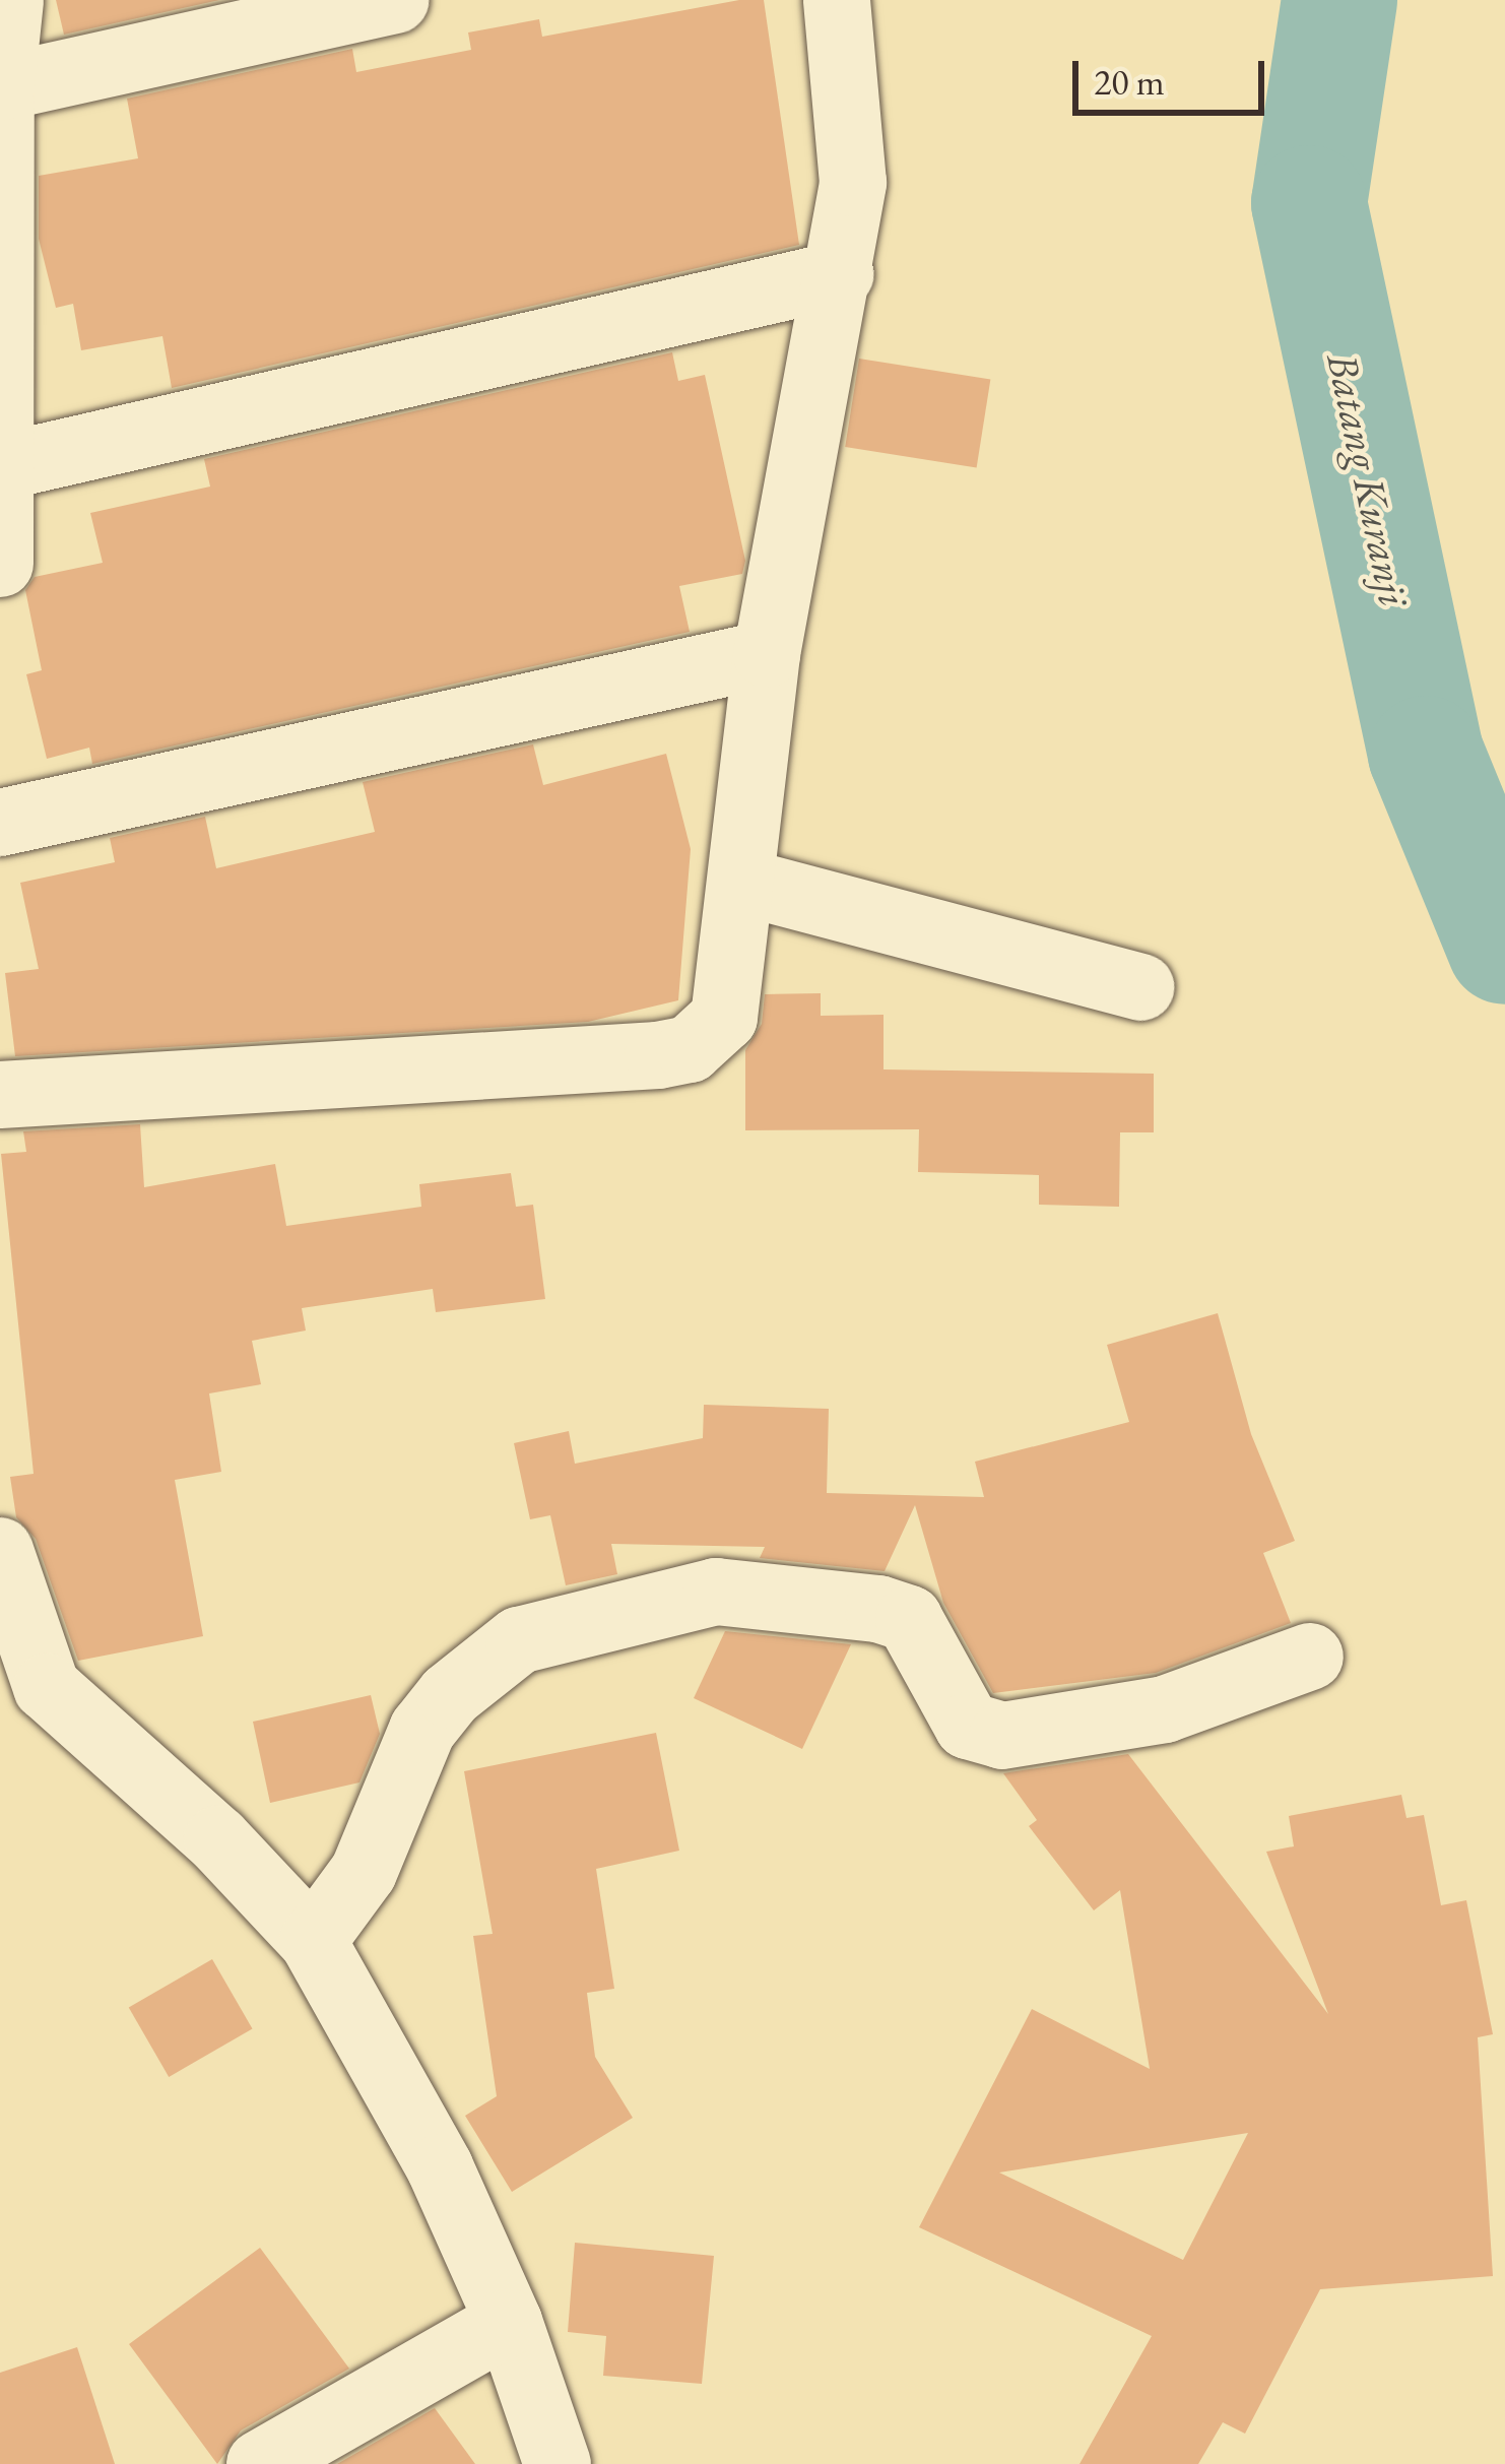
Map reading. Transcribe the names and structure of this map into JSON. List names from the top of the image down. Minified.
{"water":["Batang Kuranji"],"scale_bar":"20 m"}
